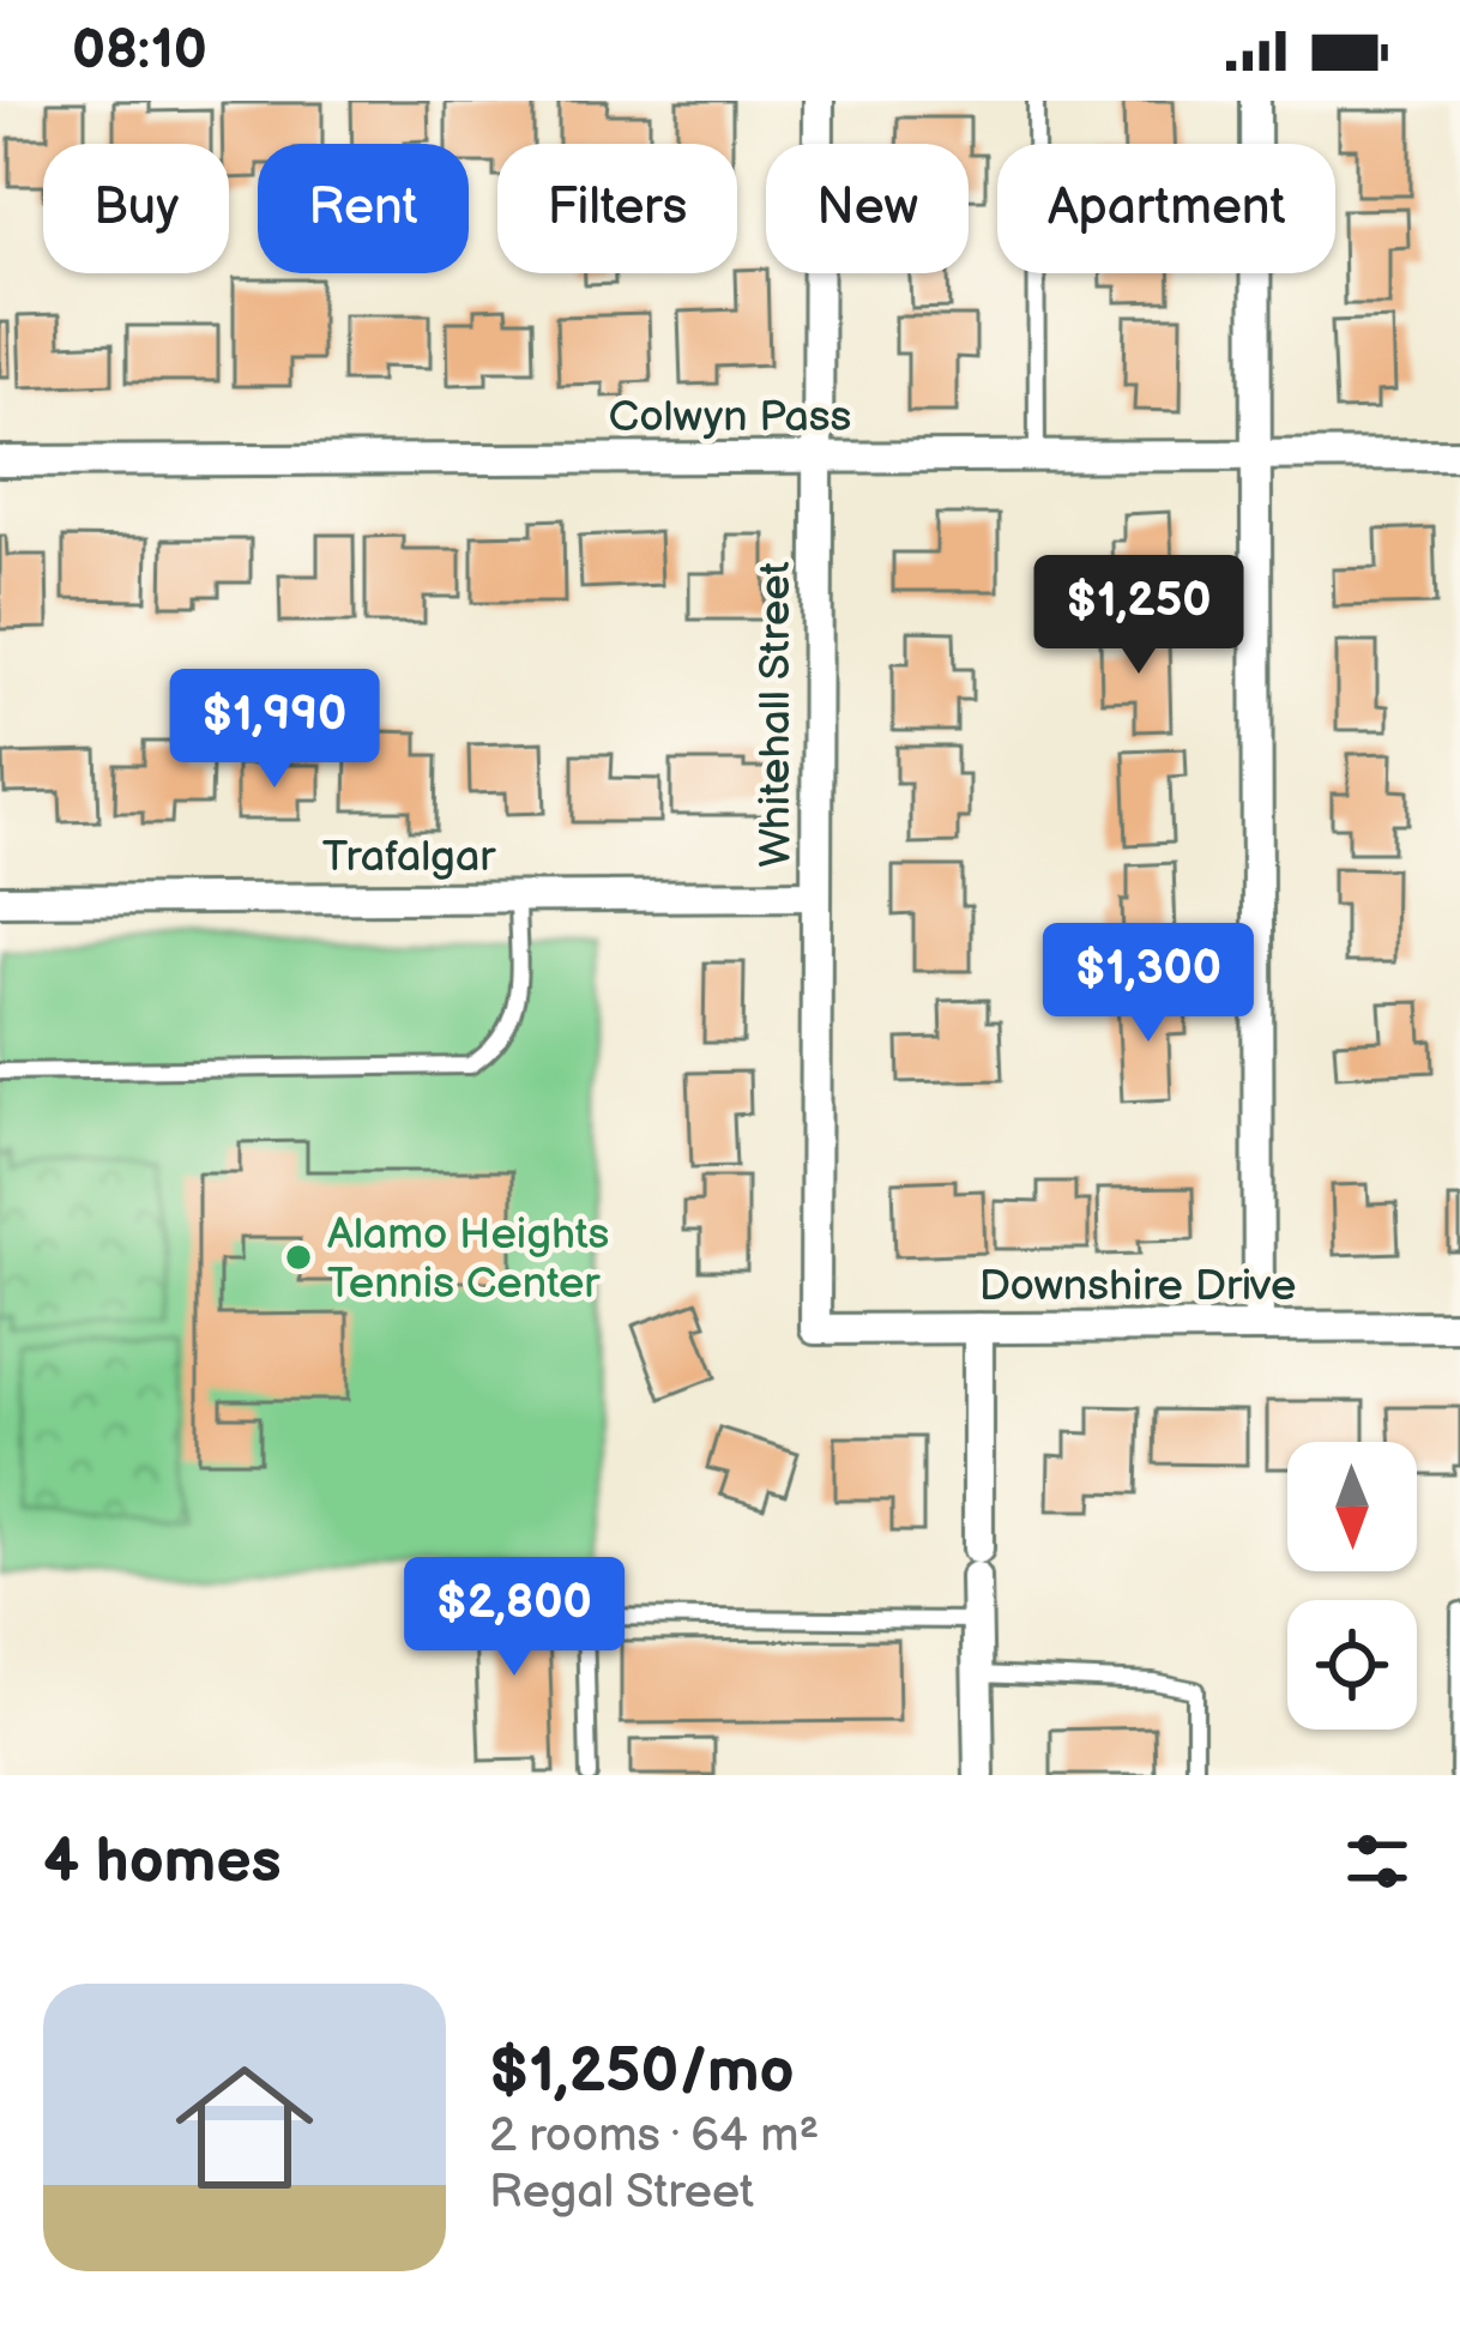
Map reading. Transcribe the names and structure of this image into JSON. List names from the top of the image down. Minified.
{"streets":{"street":["Colwyn Pass","Whitehall Street","Trafalgar","Downshire Drive"]},"crossings":[["Colwyn Pass","Whitehall Street"],["Whitehall Street","Trafalgar"],["Whitehall Street","Downshire Drive"]],"places":["Alamo Heights Tennis Center"],"north":"bottom","page":{"status":"08:10","chip":["Buy","Rent","Filters","New","Apartment"],"price":["$1,250","$1,990","$1,300","$2,800"],"heading":"4 homes","list":[{"name":"$1,250/mo","note":"2 rooms · 64 m² · Regal Street"}]}}
